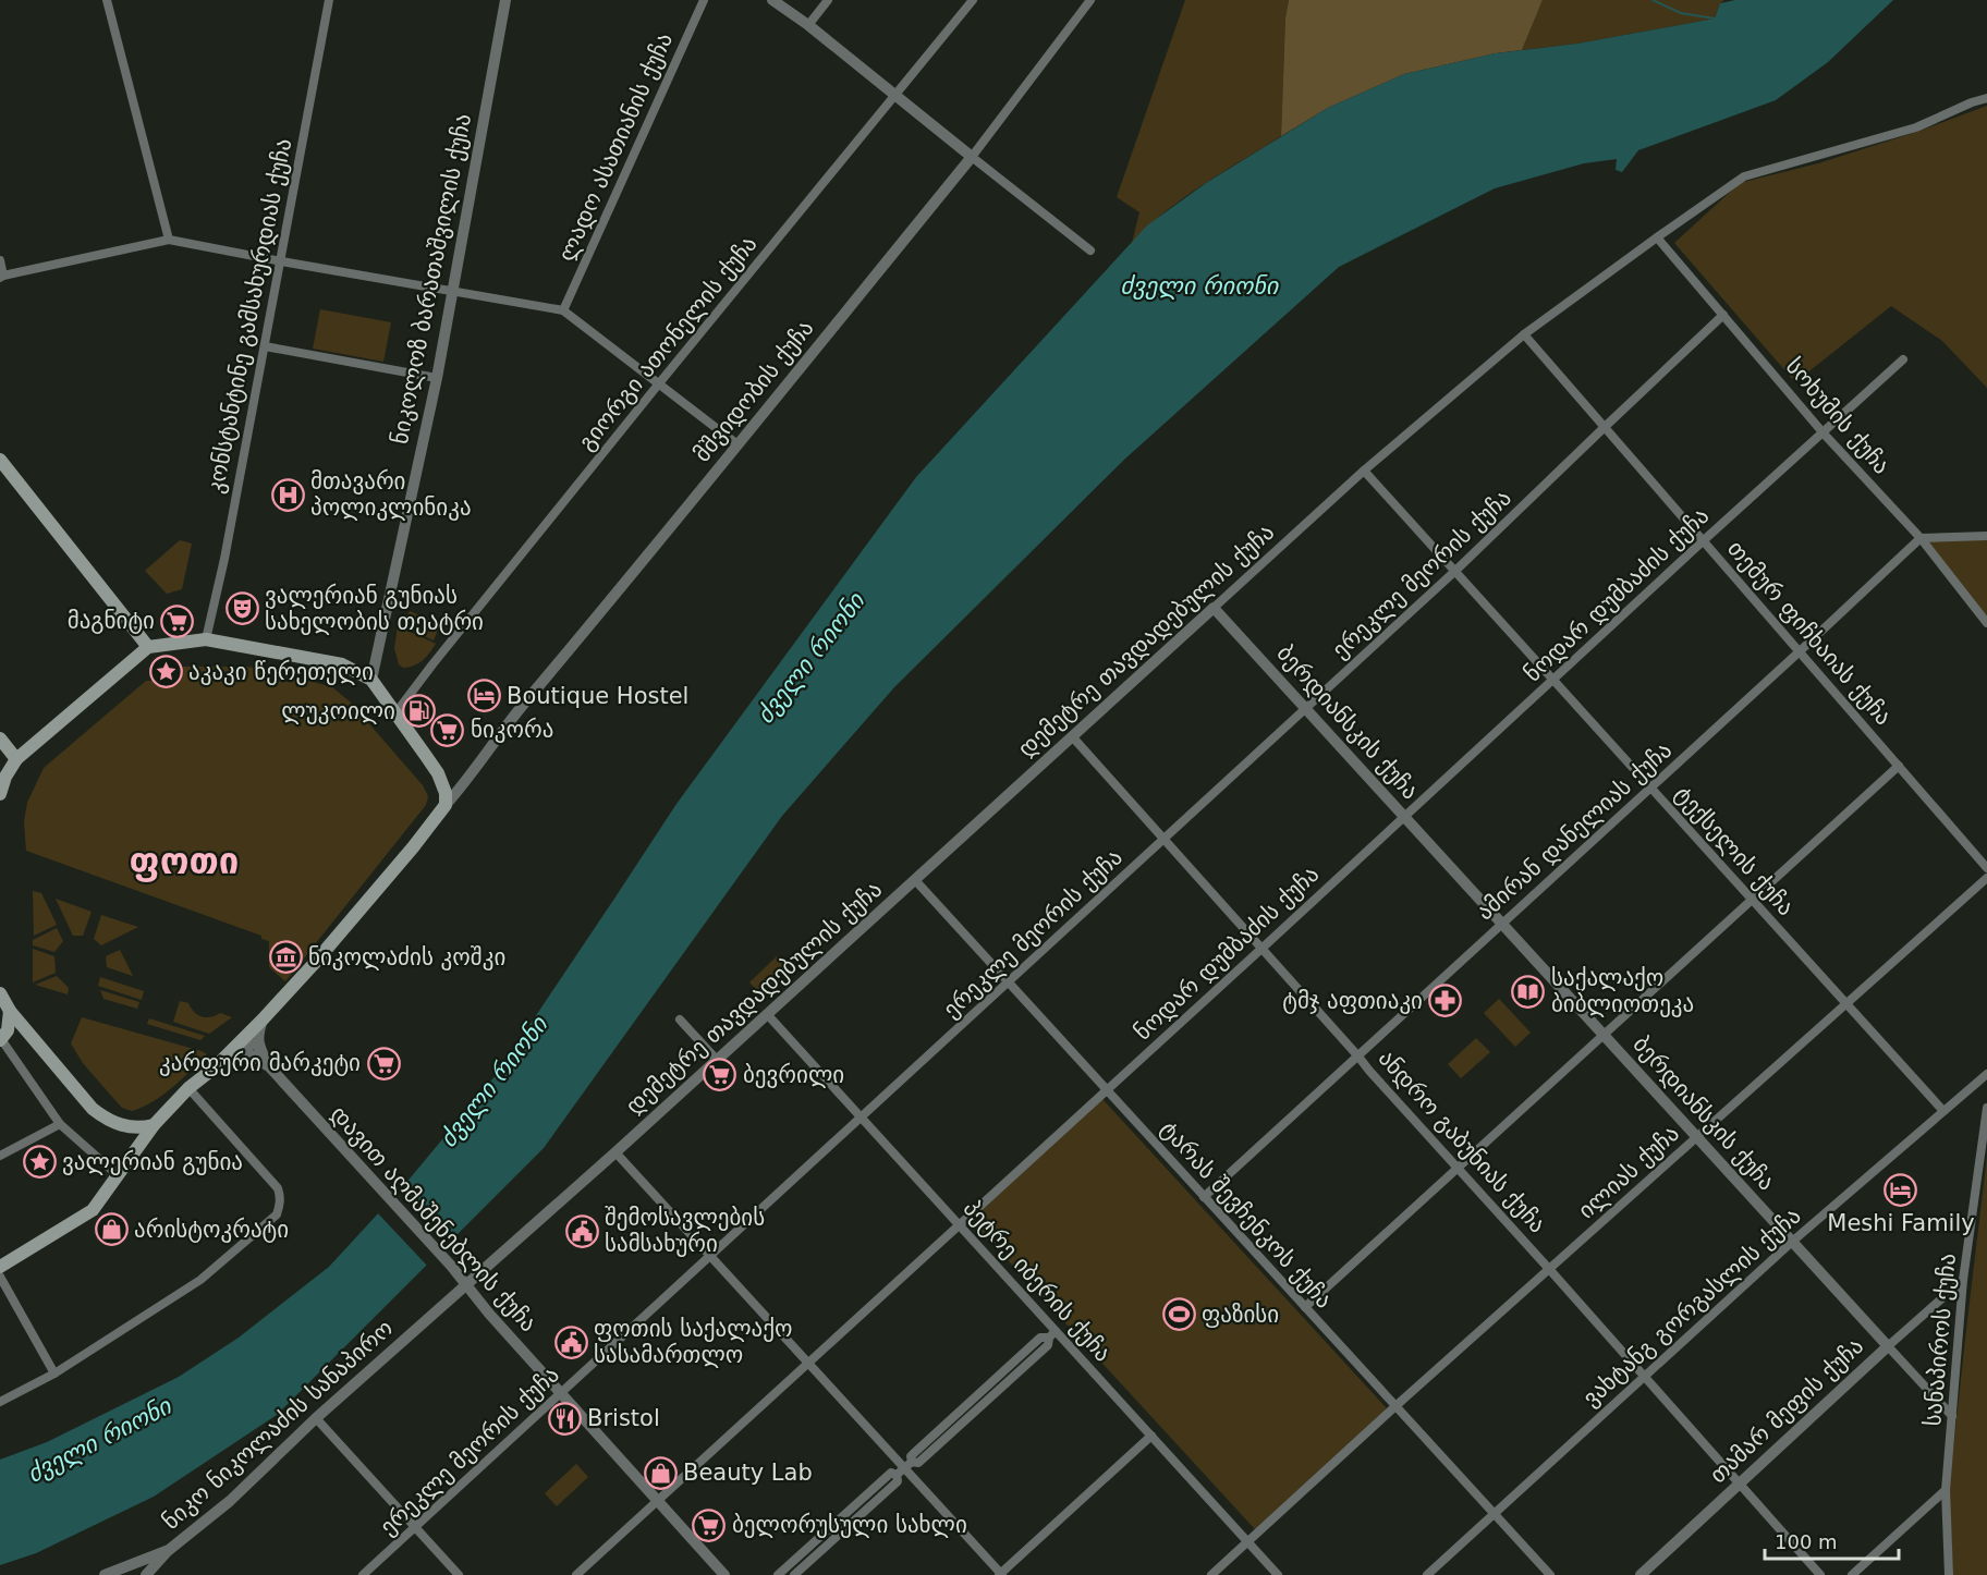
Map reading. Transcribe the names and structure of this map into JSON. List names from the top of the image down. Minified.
{"streets":{"street":["ლადო ასათიანის ქუჩა","ნიკოლოზ ბარათაშვილის ქუჩა","კონსტანტინე გამსახურდიას ქუჩა","გიორგი ათონელის ქუჩა","მშვიდობის ქუჩა","სოხუმის ქუჩა","ერეკლე მეორის ქუჩა","ნოდარ დუმბაძის ქუჩა","თემურ ფიჩხაიას ქუჩა","დემეტრე თავდადებულის ქუჩა","ბერდიანსკის ქუჩა","ამირან დანელიას ქუჩა","ტექსელის ქუჩა","ანდრო გაბუნიას ქუჩა","ილიას ქუჩა","ტარას შევჩენკოს ქუჩა","დავით აღმაშენებლის ქუჩა","პეტრე იბერის ქუჩა","ვახტანგ გორგასლის ქუჩა","სანაპიროს ქუჩა","თამარ მეფის ქუჩა","ნიკო ნიკოლაძის სანაპირო"]},"crossings":[["სოხუმის ქუჩა","ერეკლე მეორის ქუჩა"],["სოხუმის ქუჩა","ნოდარ დუმბაძის ქუჩა"],["სოხუმის ქუჩა","დემეტრე თავდადებულის ქუჩა"],["სოხუმის ქუჩა","ამირან დანელიას ქუჩა"],["ერეკლე მეორის ქუჩა","თემურ ფიჩხაიას ქუჩა"],["ერეკლე მეორის ქუჩა","ბერდიანსკის ქუჩა"],["ერეკლე მეორის ქუჩა","ტექსელის ქუჩა"],["ერეკლე მეორის ქუჩა","ანდრო გაბუნიას ქუჩა"],["ერეკლე მეორის ქუჩა","ტარას შევჩენკოს ქუჩა"],["ერეკლე მეორის ქუჩა","დავით აღმაშენებლის ქუჩა"],["ერეკლე მეორის ქუჩა","პეტრე იბერის ქუჩა"],["ნოდარ დუმბაძის ქუჩა","თემურ ფიჩხაიას ქუჩა"],["ნოდარ დუმბაძის ქუჩა","ბერდიანსკის ქუჩა"],["ნოდარ დუმბაძის ქუჩა","ტექსელის ქუჩა"],["ნოდარ დუმბაძის ქუჩა","ანდრო გაბუნიას ქუჩა"],["ნოდარ დუმბაძის ქუჩა","ტარას შევჩენკოს ქუჩა"],["ნოდარ დუმბაძის ქუჩა","დავით აღმაშენებლის ქუჩა"],["ნოდარ დუმბაძის ქუჩა","პეტრე იბერის ქუჩა"],["თემურ ფიჩხაიას ქუჩა","დემეტრე თავდადებულის ქუჩა"],["თემურ ფიჩხაიას ქუჩა","ამირან დანელიას ქუჩა"],["დემეტრე თავდადებულის ქუჩა","ბერდიანსკის ქუჩა"],["დემეტრე თავდადებულის ქუჩა","ტექსელის ქუჩა"],["დემეტრე თავდადებულის ქუჩა","ანდრო გაბუნიას ქუჩა"],["დემეტრე თავდადებულის ქუჩა","ტარას შევჩენკოს ქუჩა"],["დემეტრე თავდადებულის ქუჩა","დავით აღმაშენებლის ქუჩა"],["დემეტრე თავდადებულის ქუჩა","პეტრე იბერის ქუჩა"],["დემეტრე თავდადებულის ქუჩა","ნიკო ნიკოლაძის სანაპირო"],["ბერდიანსკის ქუჩა","ამირან დანელიას ქუჩა"],["ბერდიანსკის ქუჩა","ილიას ქუჩა"],["ბერდიანსკის ქუჩა","ვახტანგ გორგასლის ქუჩა"],["ბერდიანსკის ქუჩა","სანაპიროს ქუჩა"],["ბერდიანსკის ქუჩა","თამარ მეფის ქუჩა"],["ამირან დანელიას ქუჩა","ტექსელის ქუჩა"],["ამირან დანელიას ქუჩა","ანდრო გაბუნიას ქუჩა"],["ამირან დანელიას ქუჩა","ტარას შევჩენკოს ქუჩა"],["ტექსელის ქუჩა","ილიას ქუჩა"],["ტექსელის ქუჩა","ვახტანგ გორგასლის ქუჩა"],["ანდრო გაბუნიას ქუჩა","ილიას ქუჩა"],["ანდრო გაბუნიას ქუჩა","ვახტანგ გორგასლის ქუჩა"],["ანდრო გაბუნიას ქუჩა","თამარ მეფის ქუჩა"],["ილიას ქუჩა","ტარას შევჩენკოს ქუჩა"],["ილიას ქუჩა","პეტრე იბერის ქუჩა"],["ტარას შევჩენკოს ქუჩა","ვახტანგ გორგასლის ქუჩა"],["დავით აღმაშენებლის ქუჩა","ნიკო ნიკოლაძის სანაპირო"],["სანაპიროს ქუჩა","თამარ მეფის ქუჩა"]],"districts":["ფოთი"],"water":["ძველი რიონი"],"places":{"hospital":["მთავარი პოლიკლინიკა"],"theatre":["ვალერიან გუნიას სახელობის თეატრი"],"supermarket":["მაგნიტი","ნიკორა","კარფური მარკეტი","ბევრილი","ბელორუსული სახლი"],"place":["აკაკი წერეთელი","ვალერიან გუნია"],"hotel":["Boutique Hostel","Meshi Family"],"fuel station":["ლუკოილი"],"museum":["ნიკოლაძის კოშკი"],"library":["საქალაქო ბიბლიოთეკა"],"pharmacy":["ტმჯ აფთიაკი"],"shop":["არისტოკრატი","Beauty Lab"],"public building":["შემოსავლების სამსახური","ფოთის საქალაქო სასამართლო"],"sports":["ფაზისი"],"restaurant":["Bristol"]},"scale_bar":"100 m"}
